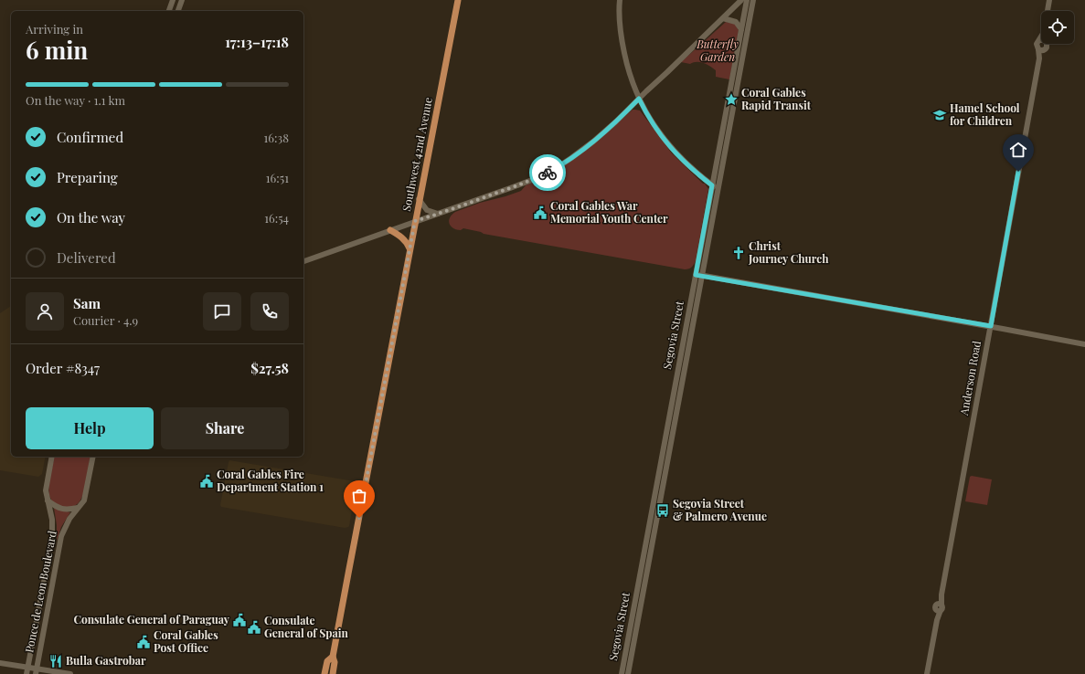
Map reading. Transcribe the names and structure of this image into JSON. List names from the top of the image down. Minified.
{"streets":{"main road":["Southwest 42nd Avenue"],"street":["Segovia Street","Anderson Road","Ponce de Leon Boulevard"]},"parks":["Butterfly Garden"],"places":{"place":["Coral Gables Rapid Transit"],"school or university":["Hamel School for Children"],"public building":["Coral Gables War Memorial Youth Center","Coral Gables Fire Department Station 1","Consulate General of Paraguay","Consulate General of Spain","Coral Gables Post Office"],"church":["Christ Journey Church"],"bus stop":["Segovia Street & Palmero Avenue"],"restaurant":["Bulla Gastrobar"]},"page":{"heading":["6 min","Arriving in","17:13–17:18"],"panel":["Sam","Courier · 4.9","Order #8347","$27.58"],"bar":"On the way · 1.1 km","list":[["Confirmed","16:38"],["Preparing","16:51"],["On the way","16:54"],"Delivered"],"buttons":["Help","Share"]}}
